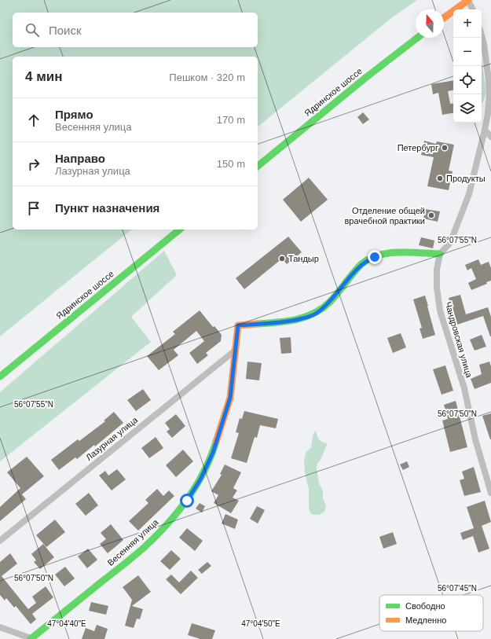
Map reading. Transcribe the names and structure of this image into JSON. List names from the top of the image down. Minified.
{"streets":{"street":["Ядринское шоссе","Чандровская улица","Лазурная улица","Весенняя улица"]},"crossings":[["Чандровская улица","Весенняя улица"],["Лазурная улица","Весенняя улица"]],"places":["Петербург","Продукты","Отделение общей врачебной практики","Тандыр"],"legend":["Свободно","Медленно"],"north":"top","page":{"map_buttons":["+","−"],"search":"Поиск","heading":["4 мин","Пешком · 320 m"],"list":[["Прямо","Весенняя улица","170 m"],["Направо","Лазурная улица","150 m"],"Пункт назначения"]},"coordinates":["56°07'55\"N","56°07'50\"N","56°07'45\"N","47°04'40\"E","47°04'50\"E"]}
